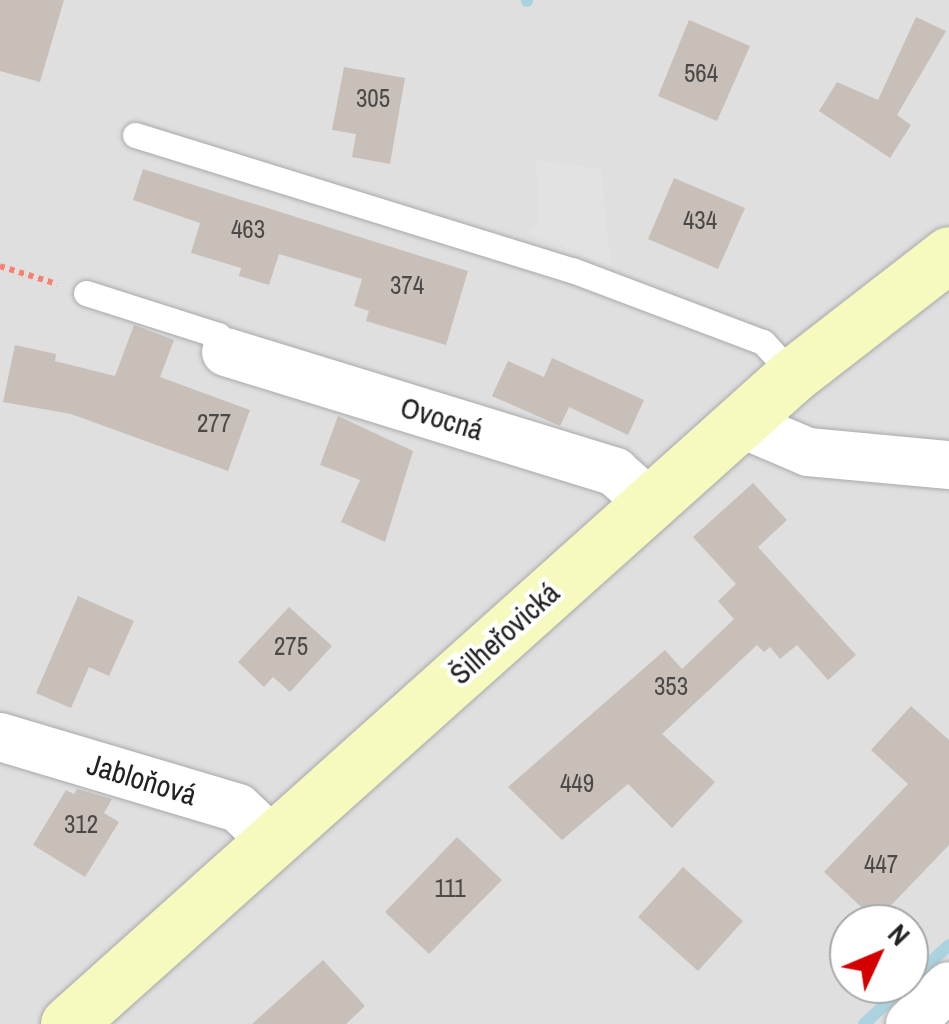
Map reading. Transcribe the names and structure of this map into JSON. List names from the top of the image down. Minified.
{"streets":{"street":["Ovocná","Šilheřovická","Jabloňová"]},"crossings":[["Ovocná","Šilheřovická"],["Šilheřovická","Jabloňová"]],"house_numbers":["564","305","434","463","374","277","275","353","449","312","447","111"],"north":"top right"}
